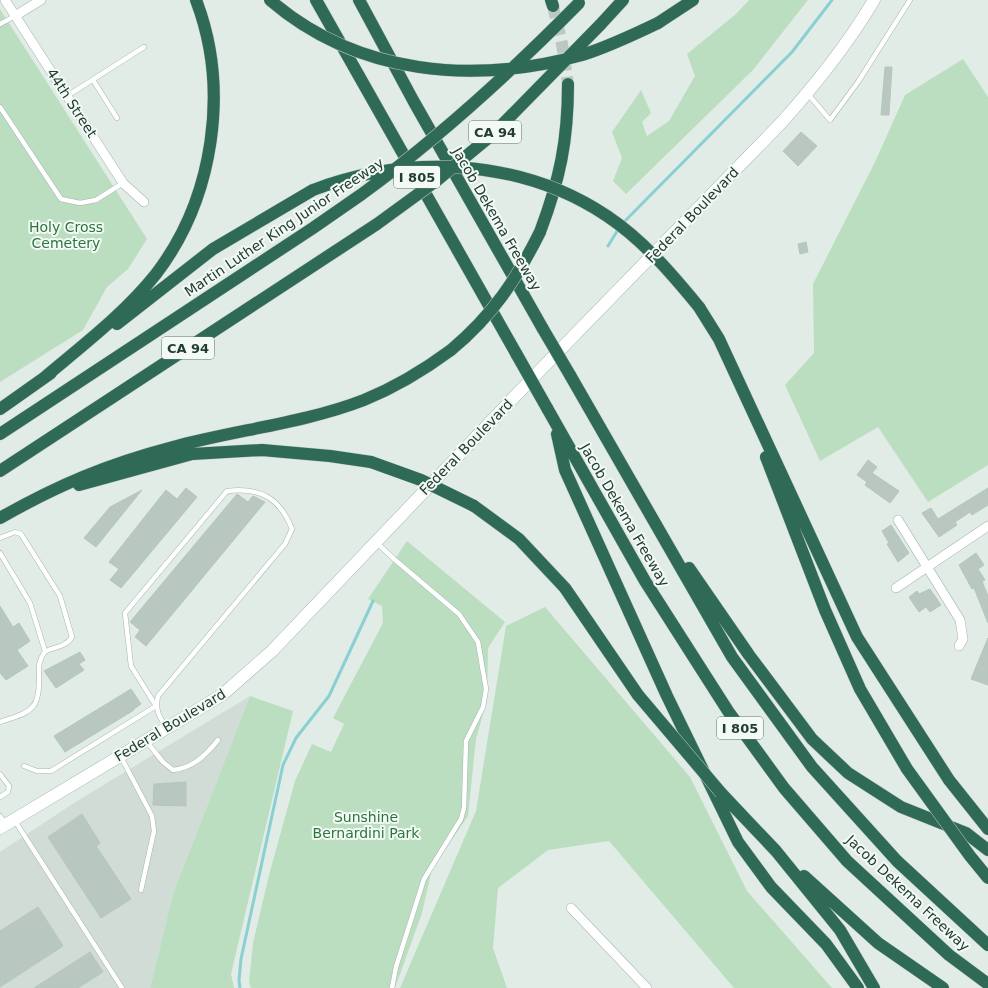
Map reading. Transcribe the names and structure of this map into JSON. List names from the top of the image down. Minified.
{"streets":{"highway":["CA 94","I 805","Jacob Dekema Freeway","Martin Luther King Junior Freeway"],"main road":["Federal Boulevard"],"street":["44th Street"]},"parks":["Holy Cross Cemetery","Sunshine Bernardini Park"]}
